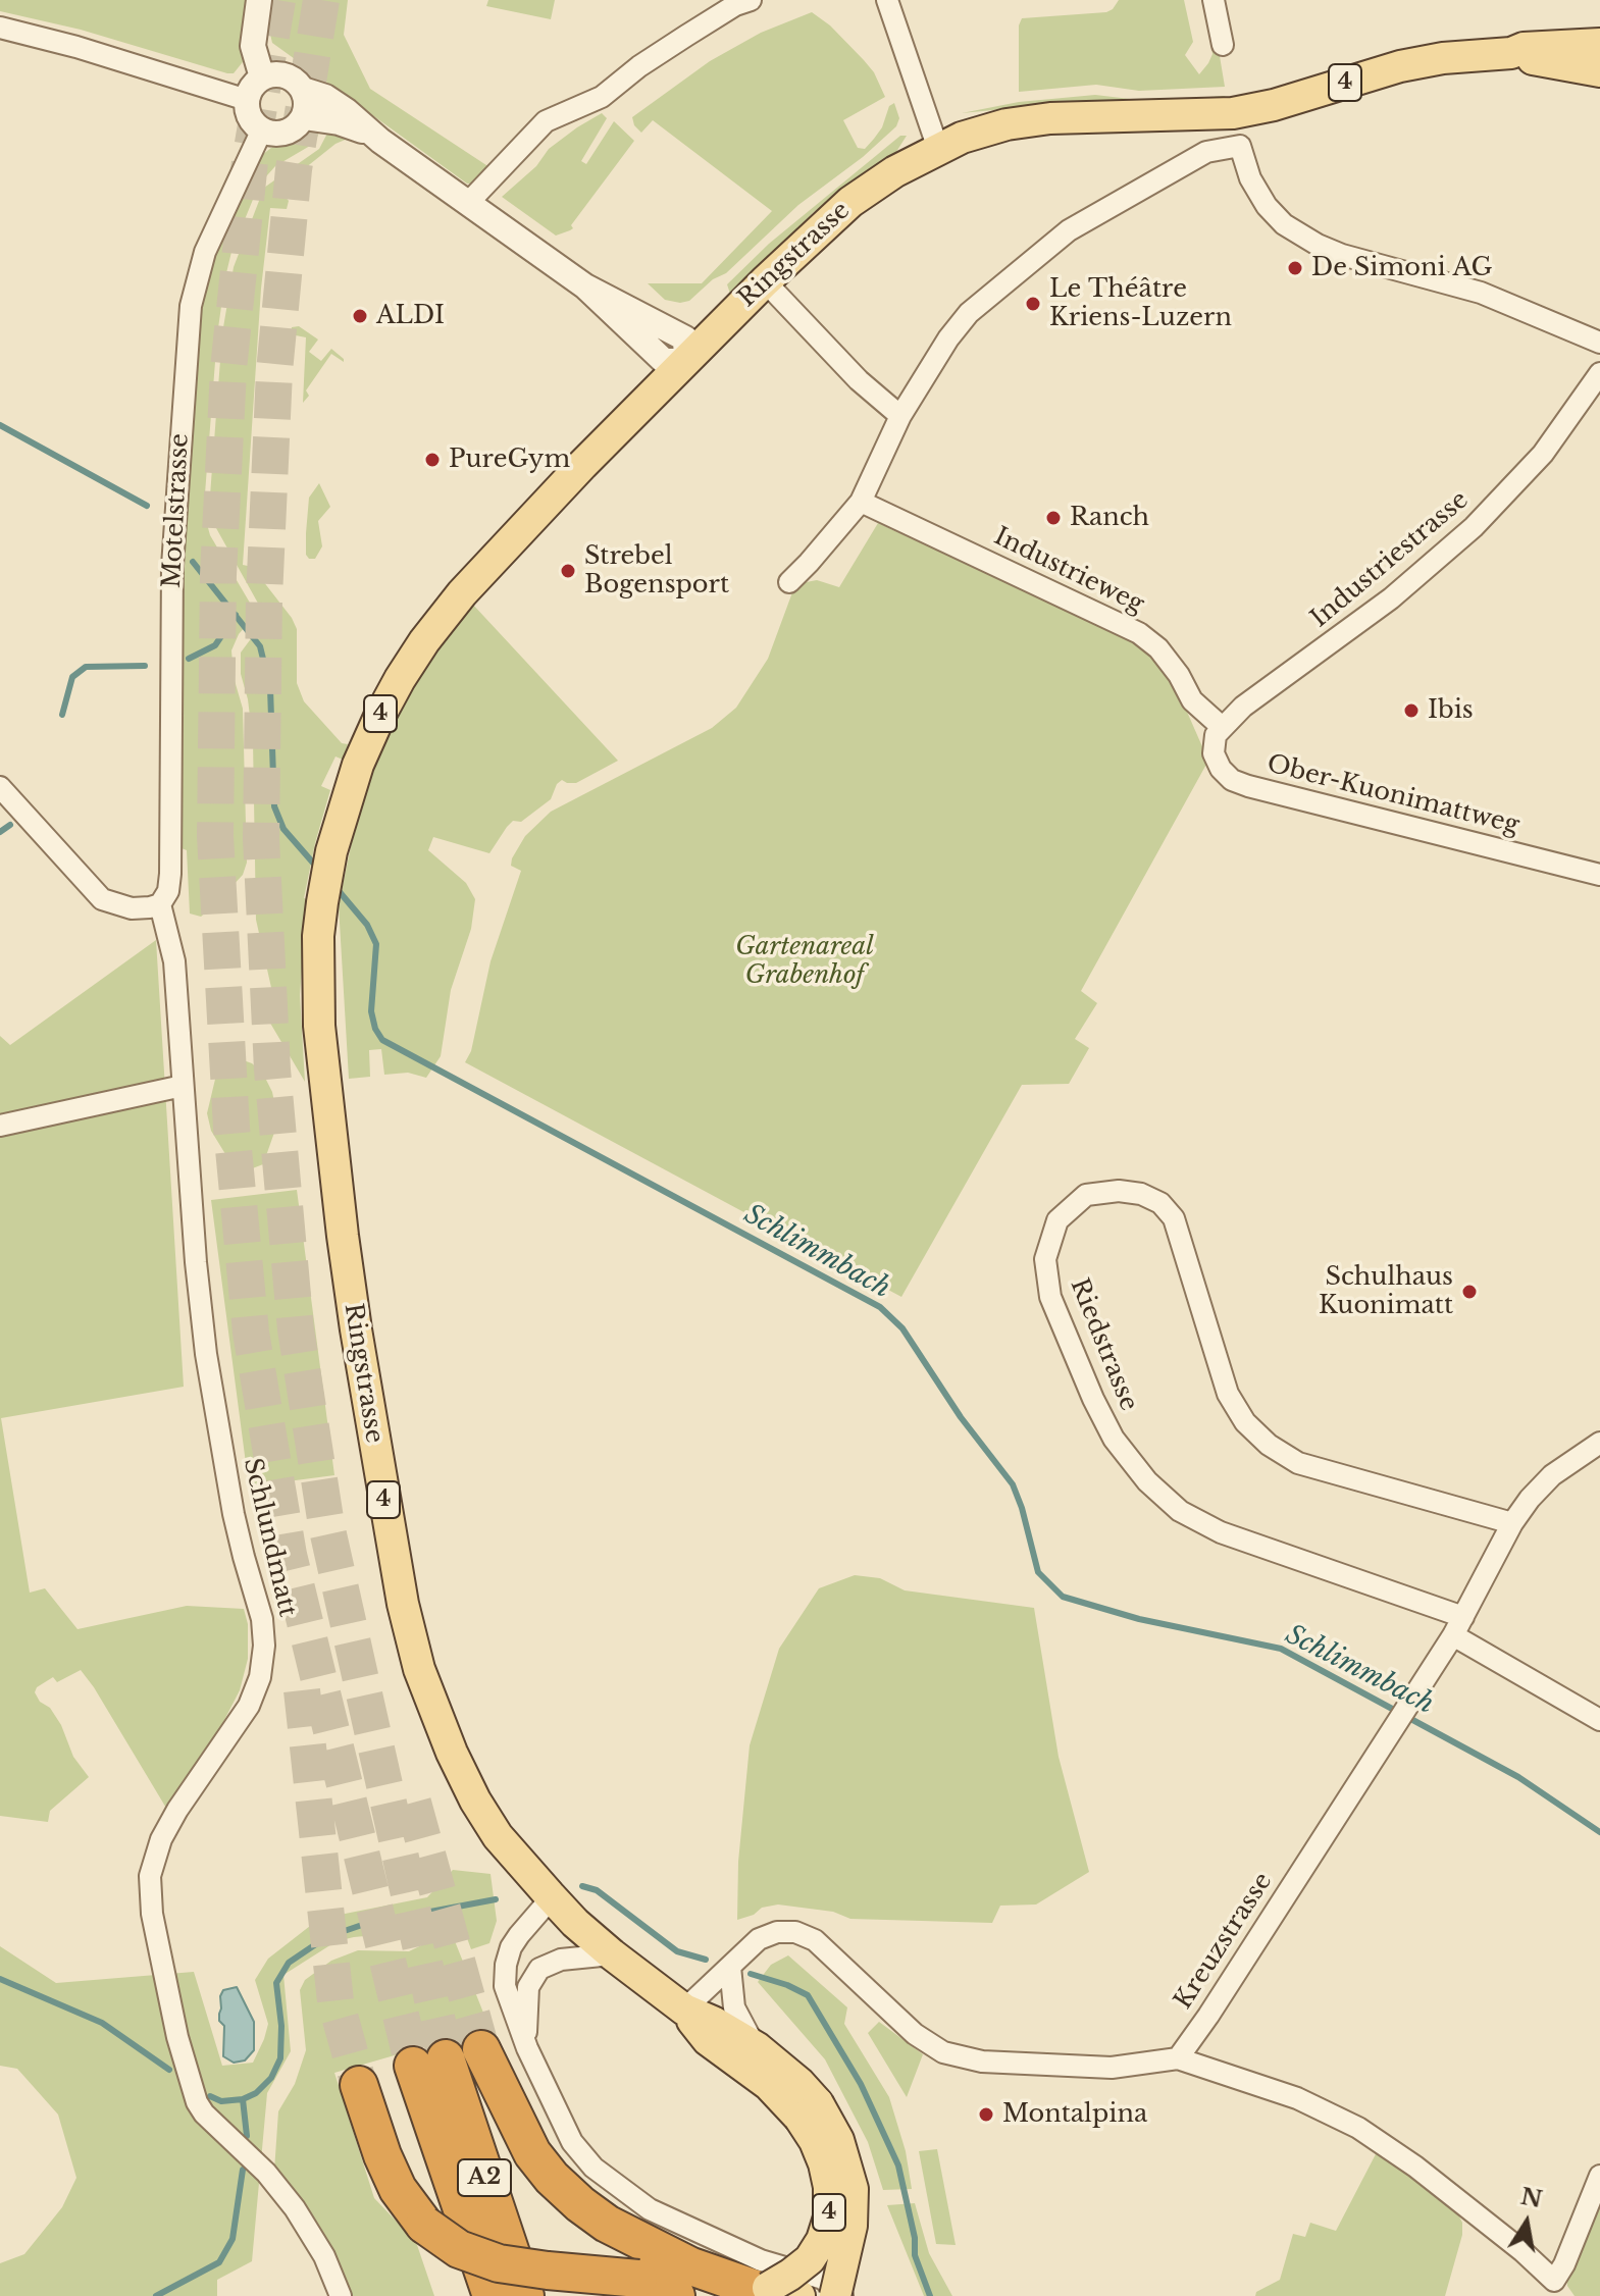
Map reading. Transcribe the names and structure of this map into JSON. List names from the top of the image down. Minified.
{"streets":{"highway":["A2"],"main road":["4","Ringstrasse"],"street":["Motelstrasse","Industriestrasse","Industrieweg","Ober-Kuonimattweg","Riedstrasse","Schlundmatt","Kreuzstrasse"]},"crossings":[["4","Ringstrasse"],["Motelstrasse","Schlundmatt"],["Industriestrasse","Industrieweg"],["Industriestrasse","Ober-Kuonimattweg"],["Industrieweg","Ober-Kuonimattweg"],["Riedstrasse","Kreuzstrasse"]],"water":["Schlimmbach"],"parks":["Gartenareal Grabenhof"],"places":["De Simoni AG","Le Théâtre Kriens-Luzern","ALDI","PureGym","Ranch","Strebel Bogensport","Ibis","Schulhaus Kuonimatt","Montalpina"],"north":"top"}
